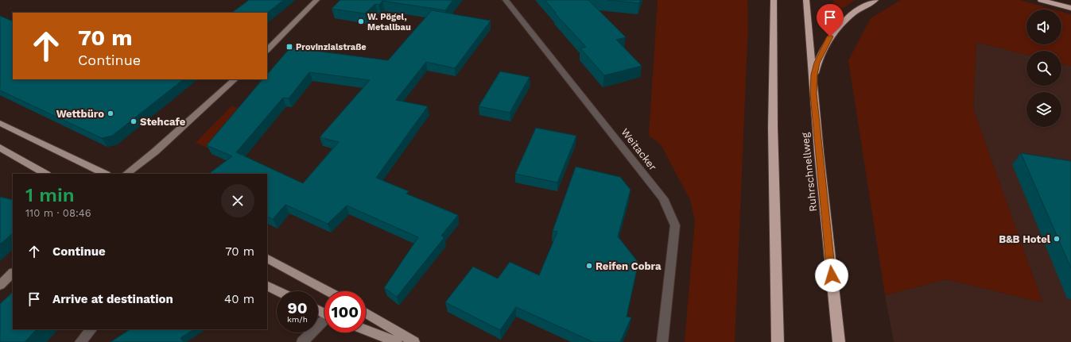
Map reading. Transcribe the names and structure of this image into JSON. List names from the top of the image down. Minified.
{"streets":{"highway":["Ruhrschnellweg"],"street":["Weitacker"]},"places":{"other":["W. Pögel, Metallbau","Wettbüro","Stehcafe","B&B Hotel","Reifen Cobra"],"transit":["Provinzialstraße"]},"page":{"turn":["70 m","Continue"],"heading":["1 min","110 m · 08:46"],"list":[{"name":"Continue","value":"70 m"},{"name":"Arrive at destination","value":"40 m"}],"speed":"90 km/h","limit":"100"}}
